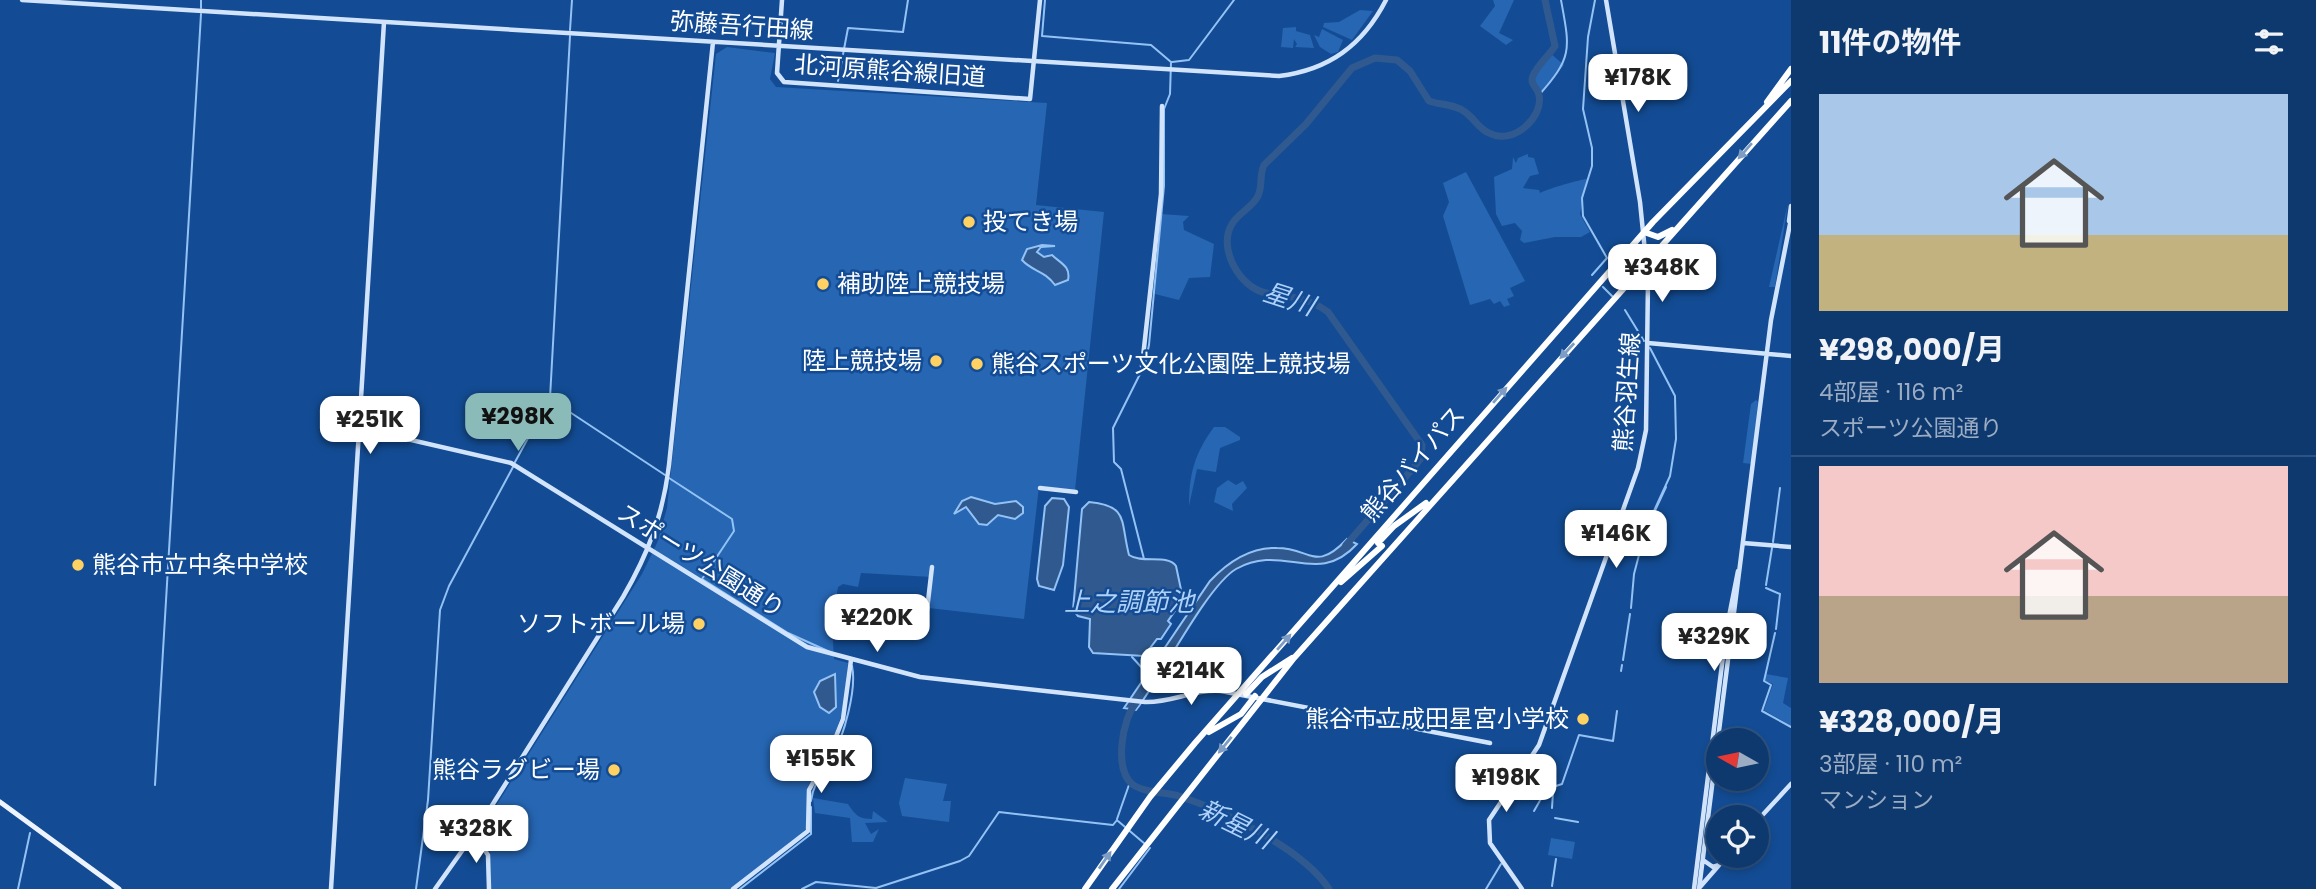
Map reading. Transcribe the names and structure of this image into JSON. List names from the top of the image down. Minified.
{"streets":{"highway":["熊谷バイパス"],"street":["弥藤吾行田線","北河原熊谷線旧道","熊谷羽生線","スポーツ公園通り"]},"crossings":[["弥藤吾行田線","北河原熊谷線旧道"],["熊谷羽生線","熊谷バイパス"],["熊谷バイパス","スポーツ公園通り"]],"water":["星川","上之調節池","新星川"],"places":["投てき場","補助陸上競技場","陸上競技場","熊谷スポーツ文化公園陸上競技場","熊谷市立中条中学校","ソフトボール場","熊谷市立成田星宮小学校","熊谷ラグビー場"],"north":"left","page":{"heading":"11件の物件","price":["¥178K","¥348K","¥298K","¥251K","¥146K","¥220K","¥329K","¥214K","¥155K","¥198K","¥328K"],"list":[{"name":"¥298,000/月","note":"4部屋 · 116 m² · スポーツ公園通り"},{"name":"¥328,000/月","note":"3部屋 · 110 m² · マンション"}]}}
